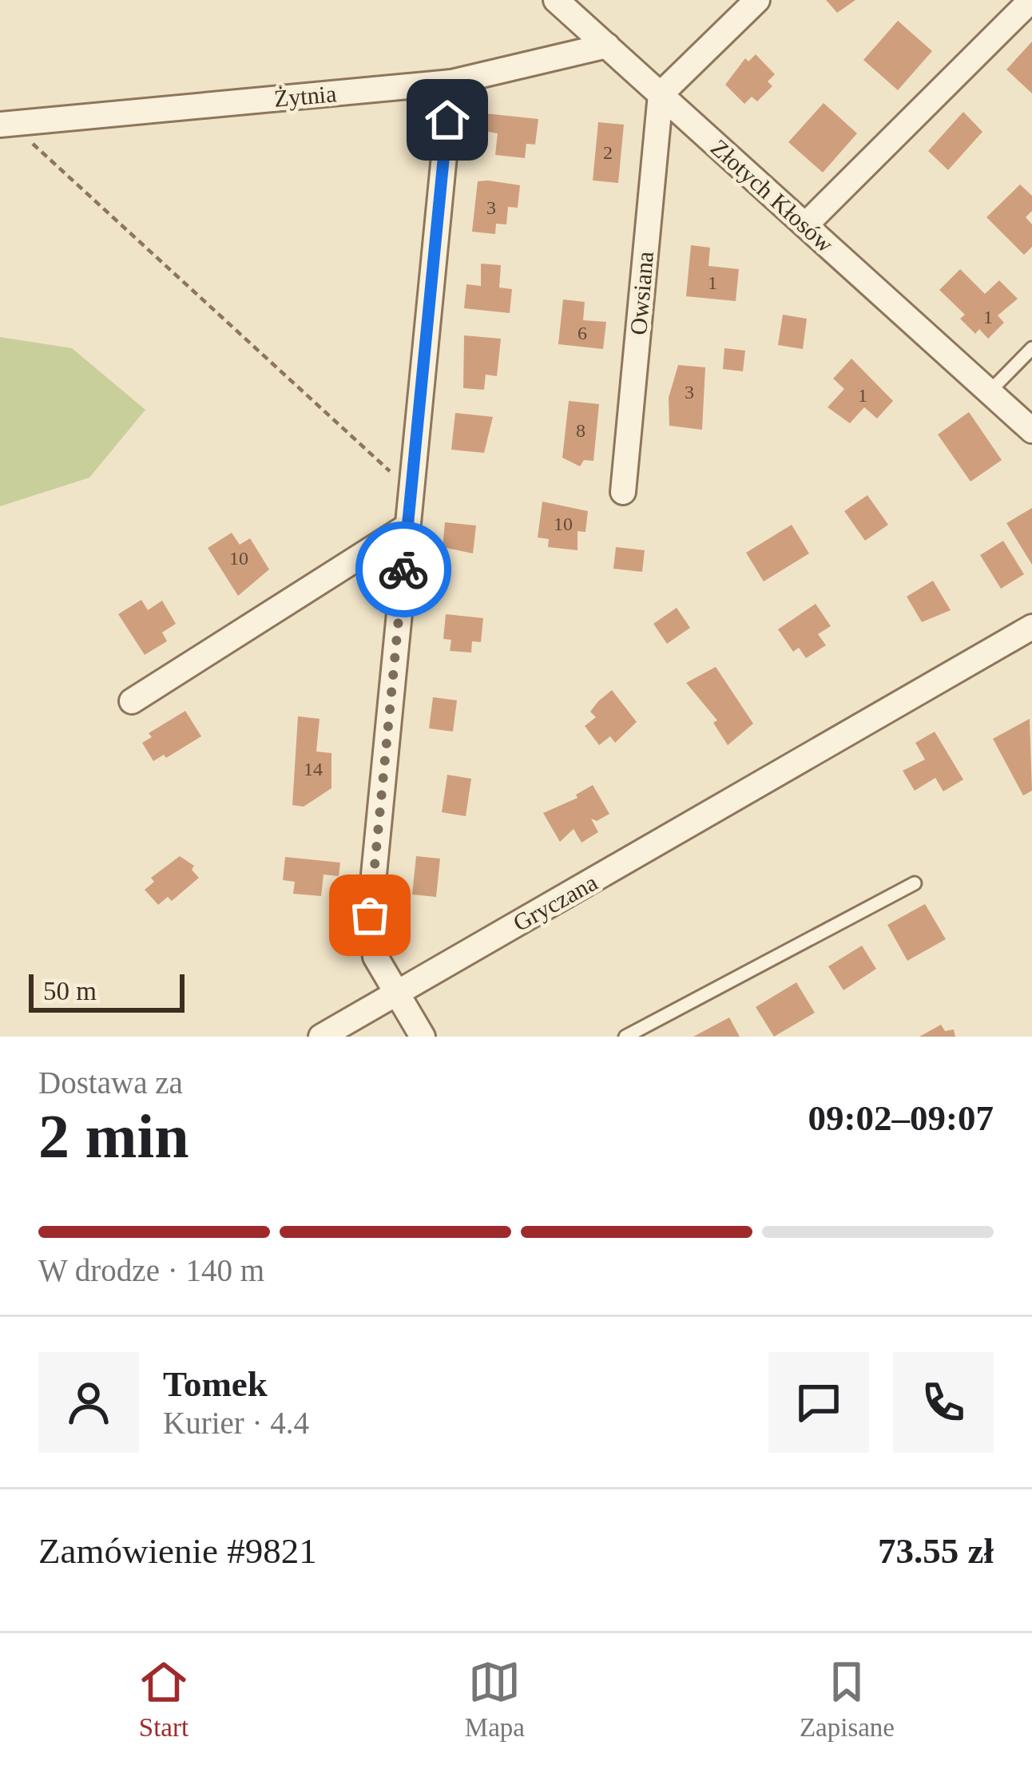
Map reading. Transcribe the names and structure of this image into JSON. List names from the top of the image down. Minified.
{"streets":{"street":["Żytnia","Złotych Kłosów","Owsiana","Gryczana"]},"crossings":[["Żytnia","Złotych Kłosów"],["Złotych Kłosów","Owsiana"]],"house_numbers":["2","3","1","1","6","3","1","8","10","10","14"],"scale_bar":"50 m","page":{"scale":"50 m","heading":["2 min","Dostawa za","09:02–09:07"],"panel":["Tomek","Kurier · 4.4","Zamówienie #9821","73.55 zł"],"bar":"W drodze · 140 m","tabs":["Start","Mapa","Zapisane"]}}
